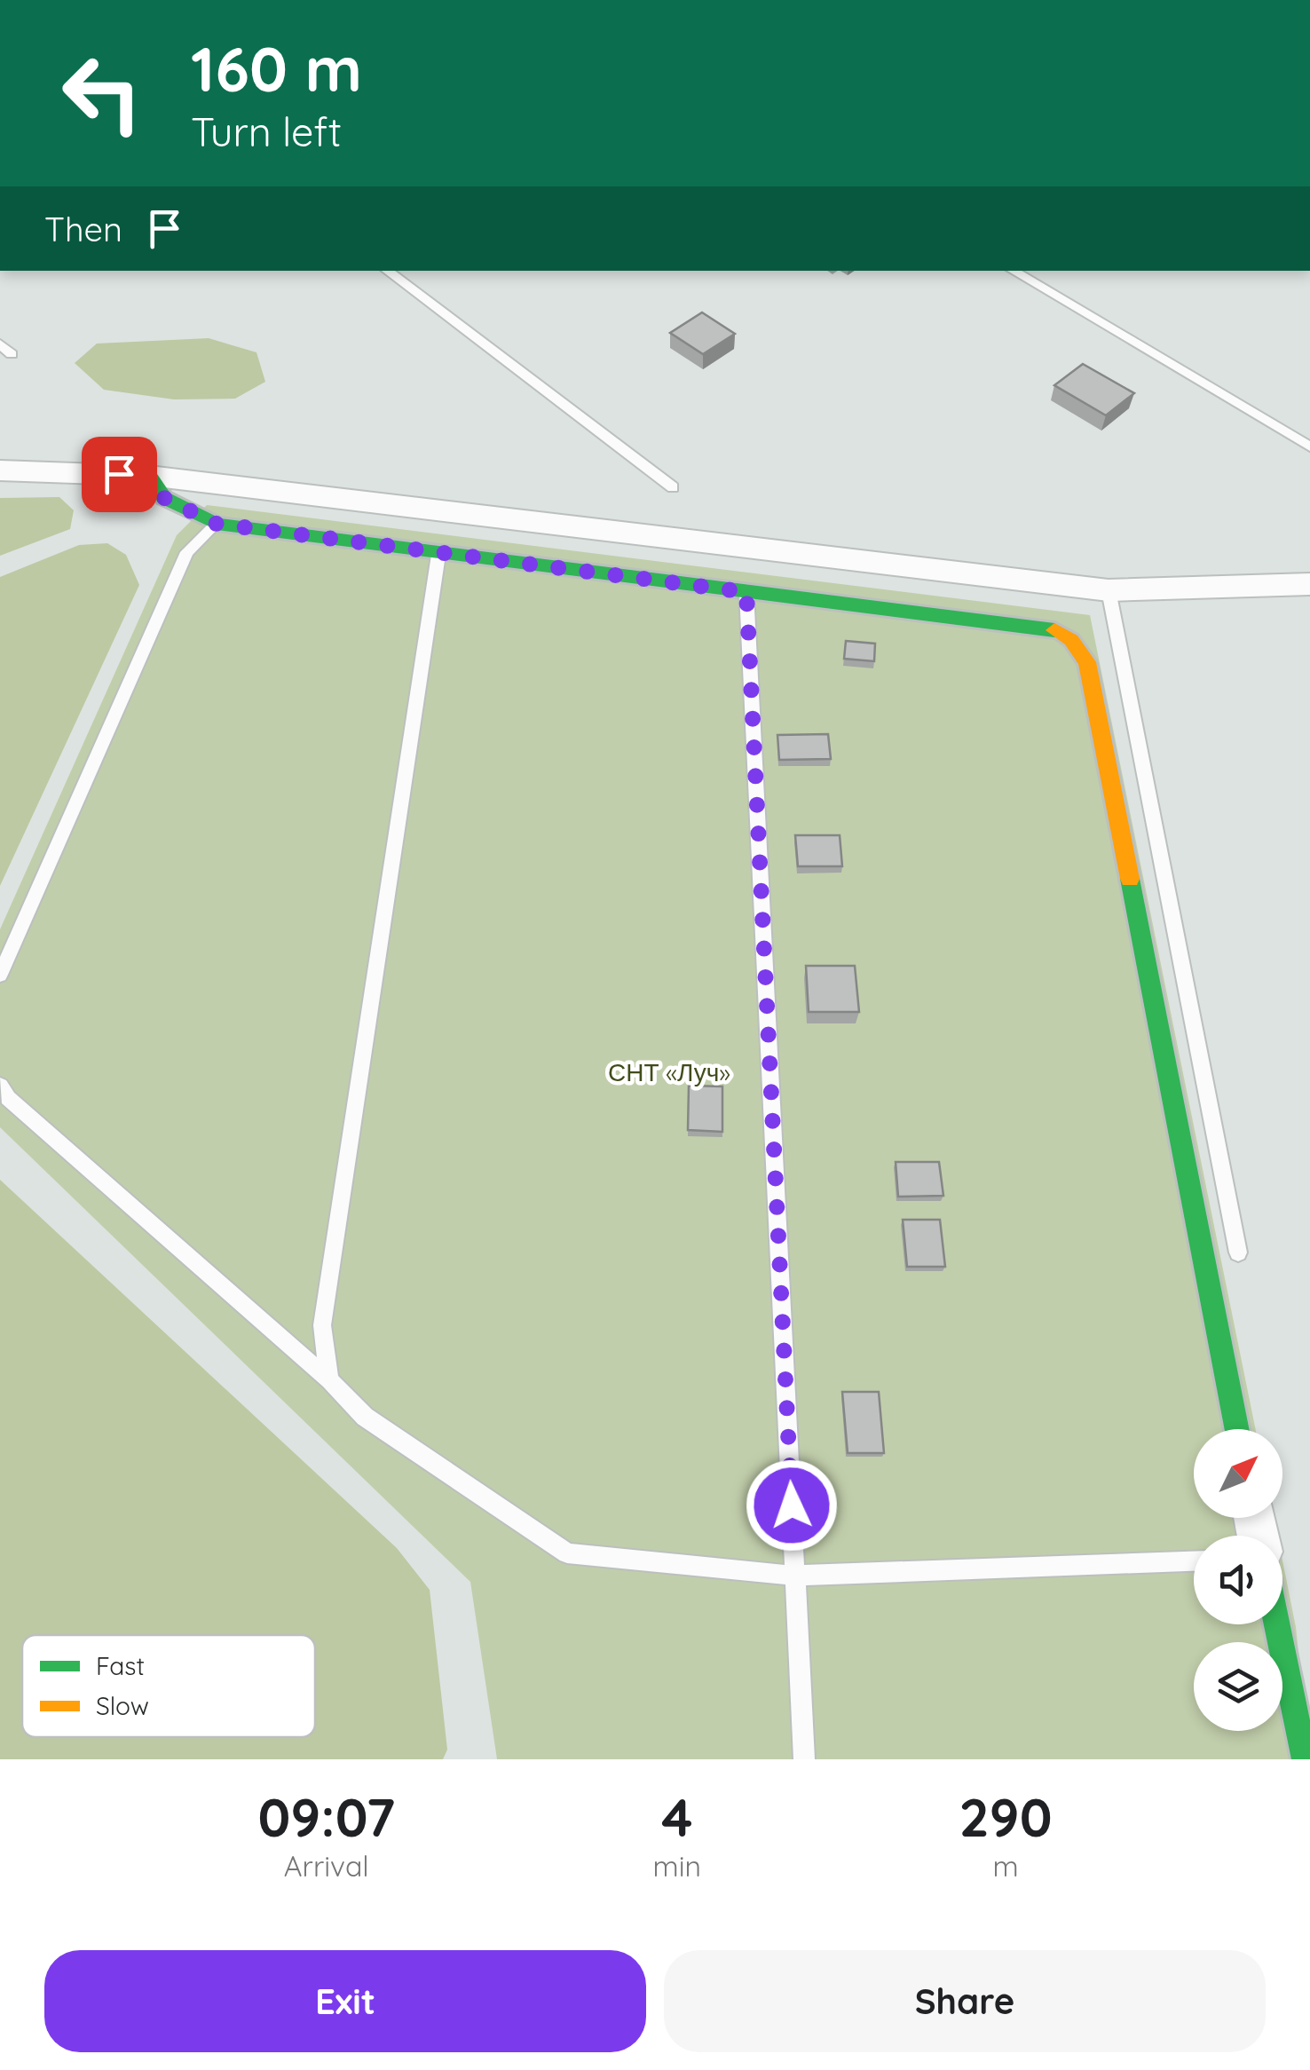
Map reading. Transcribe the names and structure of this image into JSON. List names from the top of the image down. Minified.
{"parks":["СНТ «Луч»"],"legend":["Fast","Slow"],"north":"top right","page":{"turn":["160 m","Turn left"],"then":"Then","eta":["09:07","Arrival","4","min","290","m"],"buttons":["Exit","Share"]}}
